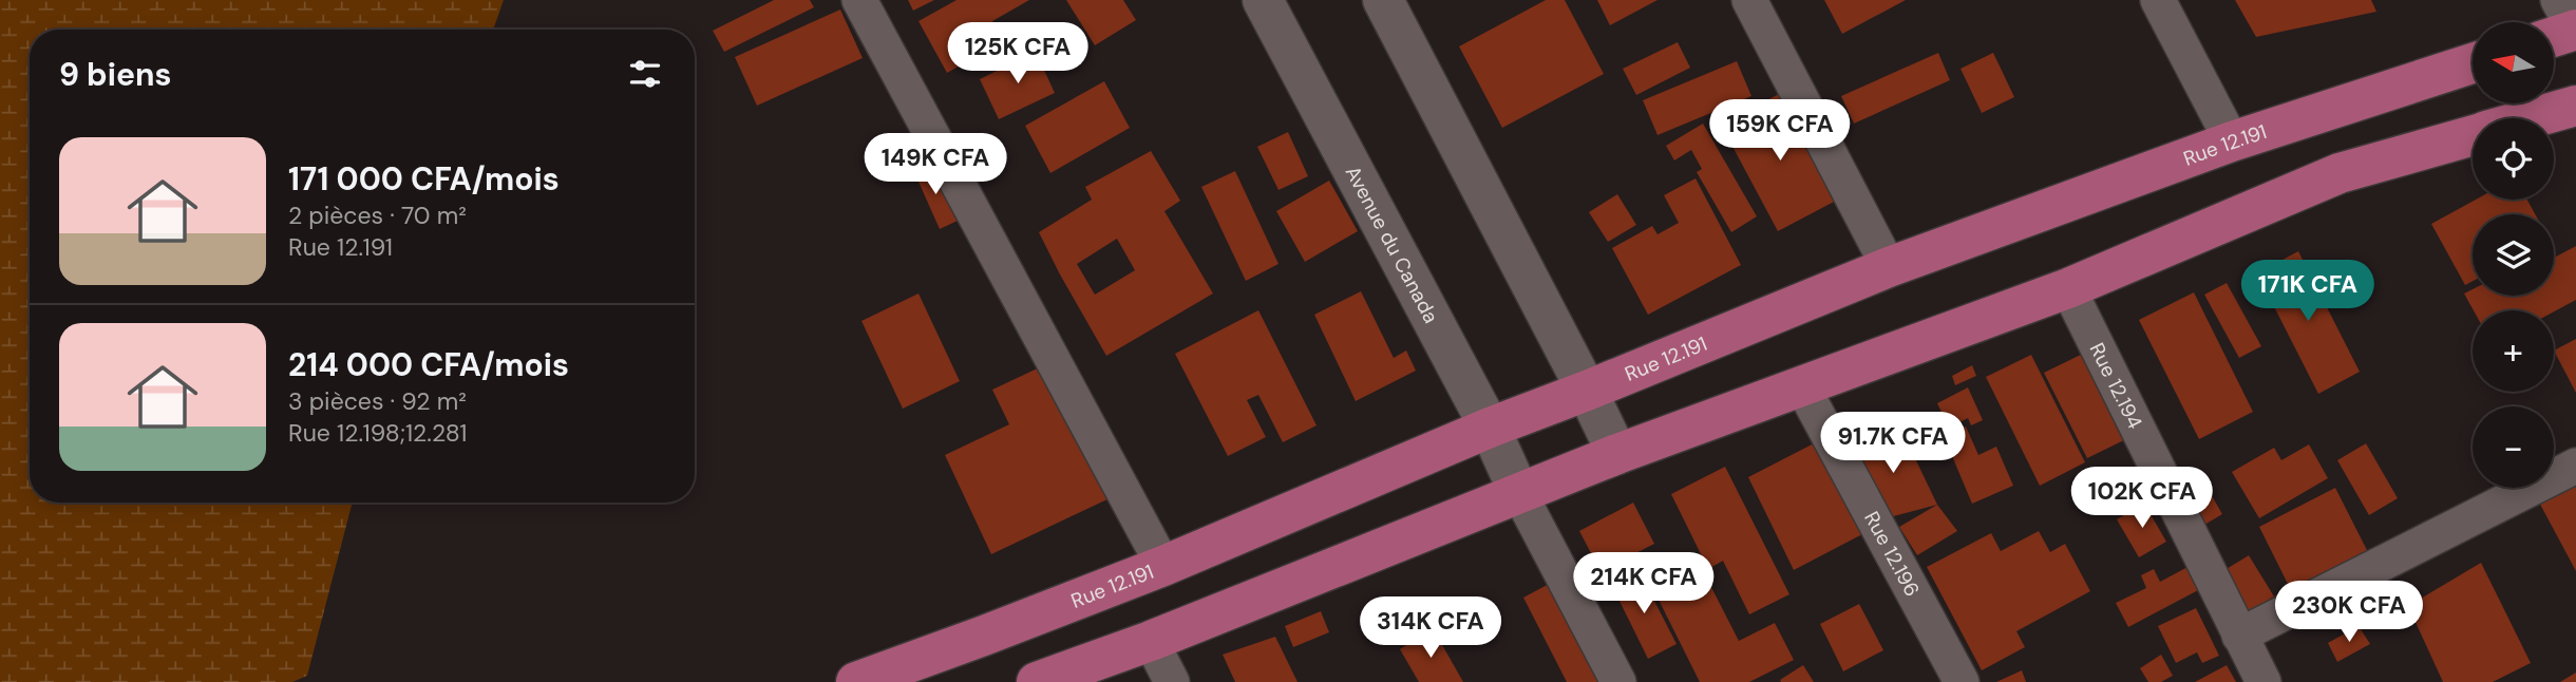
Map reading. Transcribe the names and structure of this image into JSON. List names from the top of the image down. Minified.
{"streets":{"main road":["Rue 12.191","Avenue du Canada"],"street":["Rue 12.194","Rue 12.196"]},"crossings":[["Rue 12.191","Avenue du Canada"]],"north":"left","page":{"map_buttons":["+","−"],"price":["125K CFA","159K CFA","149K CFA","171K CFA","91.7K CFA","102K CFA","214K CFA","230K CFA","314K CFA"],"heading":"9 biens","list":[{"name":"171 000 CFA/mois","note":"2 pièces · 70 m² · Rue 12.191"},{"name":"214 000 CFA/mois","note":"3 pièces · 92 m² · Rue 12.198;12.281"}]}}
